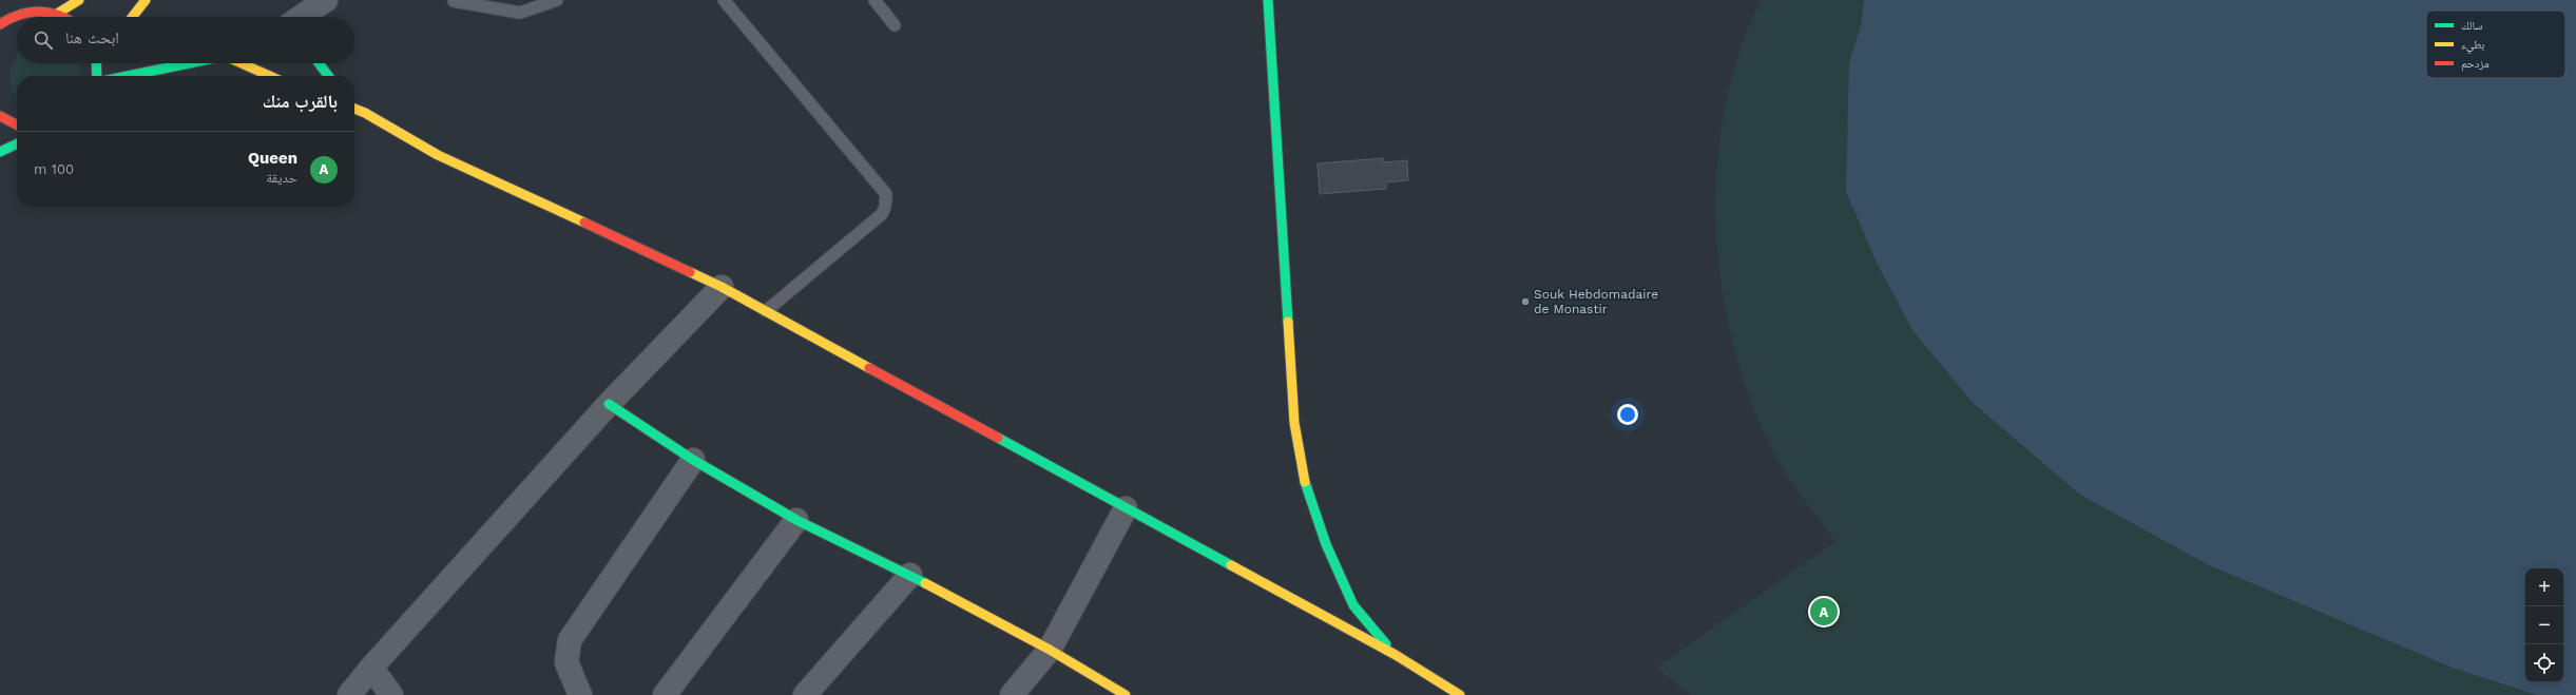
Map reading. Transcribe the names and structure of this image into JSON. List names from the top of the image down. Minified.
{"places":["Souk Hebdomadaire de Monastir"],"legend":["سالك","بطيء","مزدحم"],"page":{"search":"ابحث هنا","heading":"بالقرب منك","list":[{"mark":"A","name":"Queen","note":"حديقة","value":"100 m"}],"map_buttons":["+","−"],"pins":"A"}}
